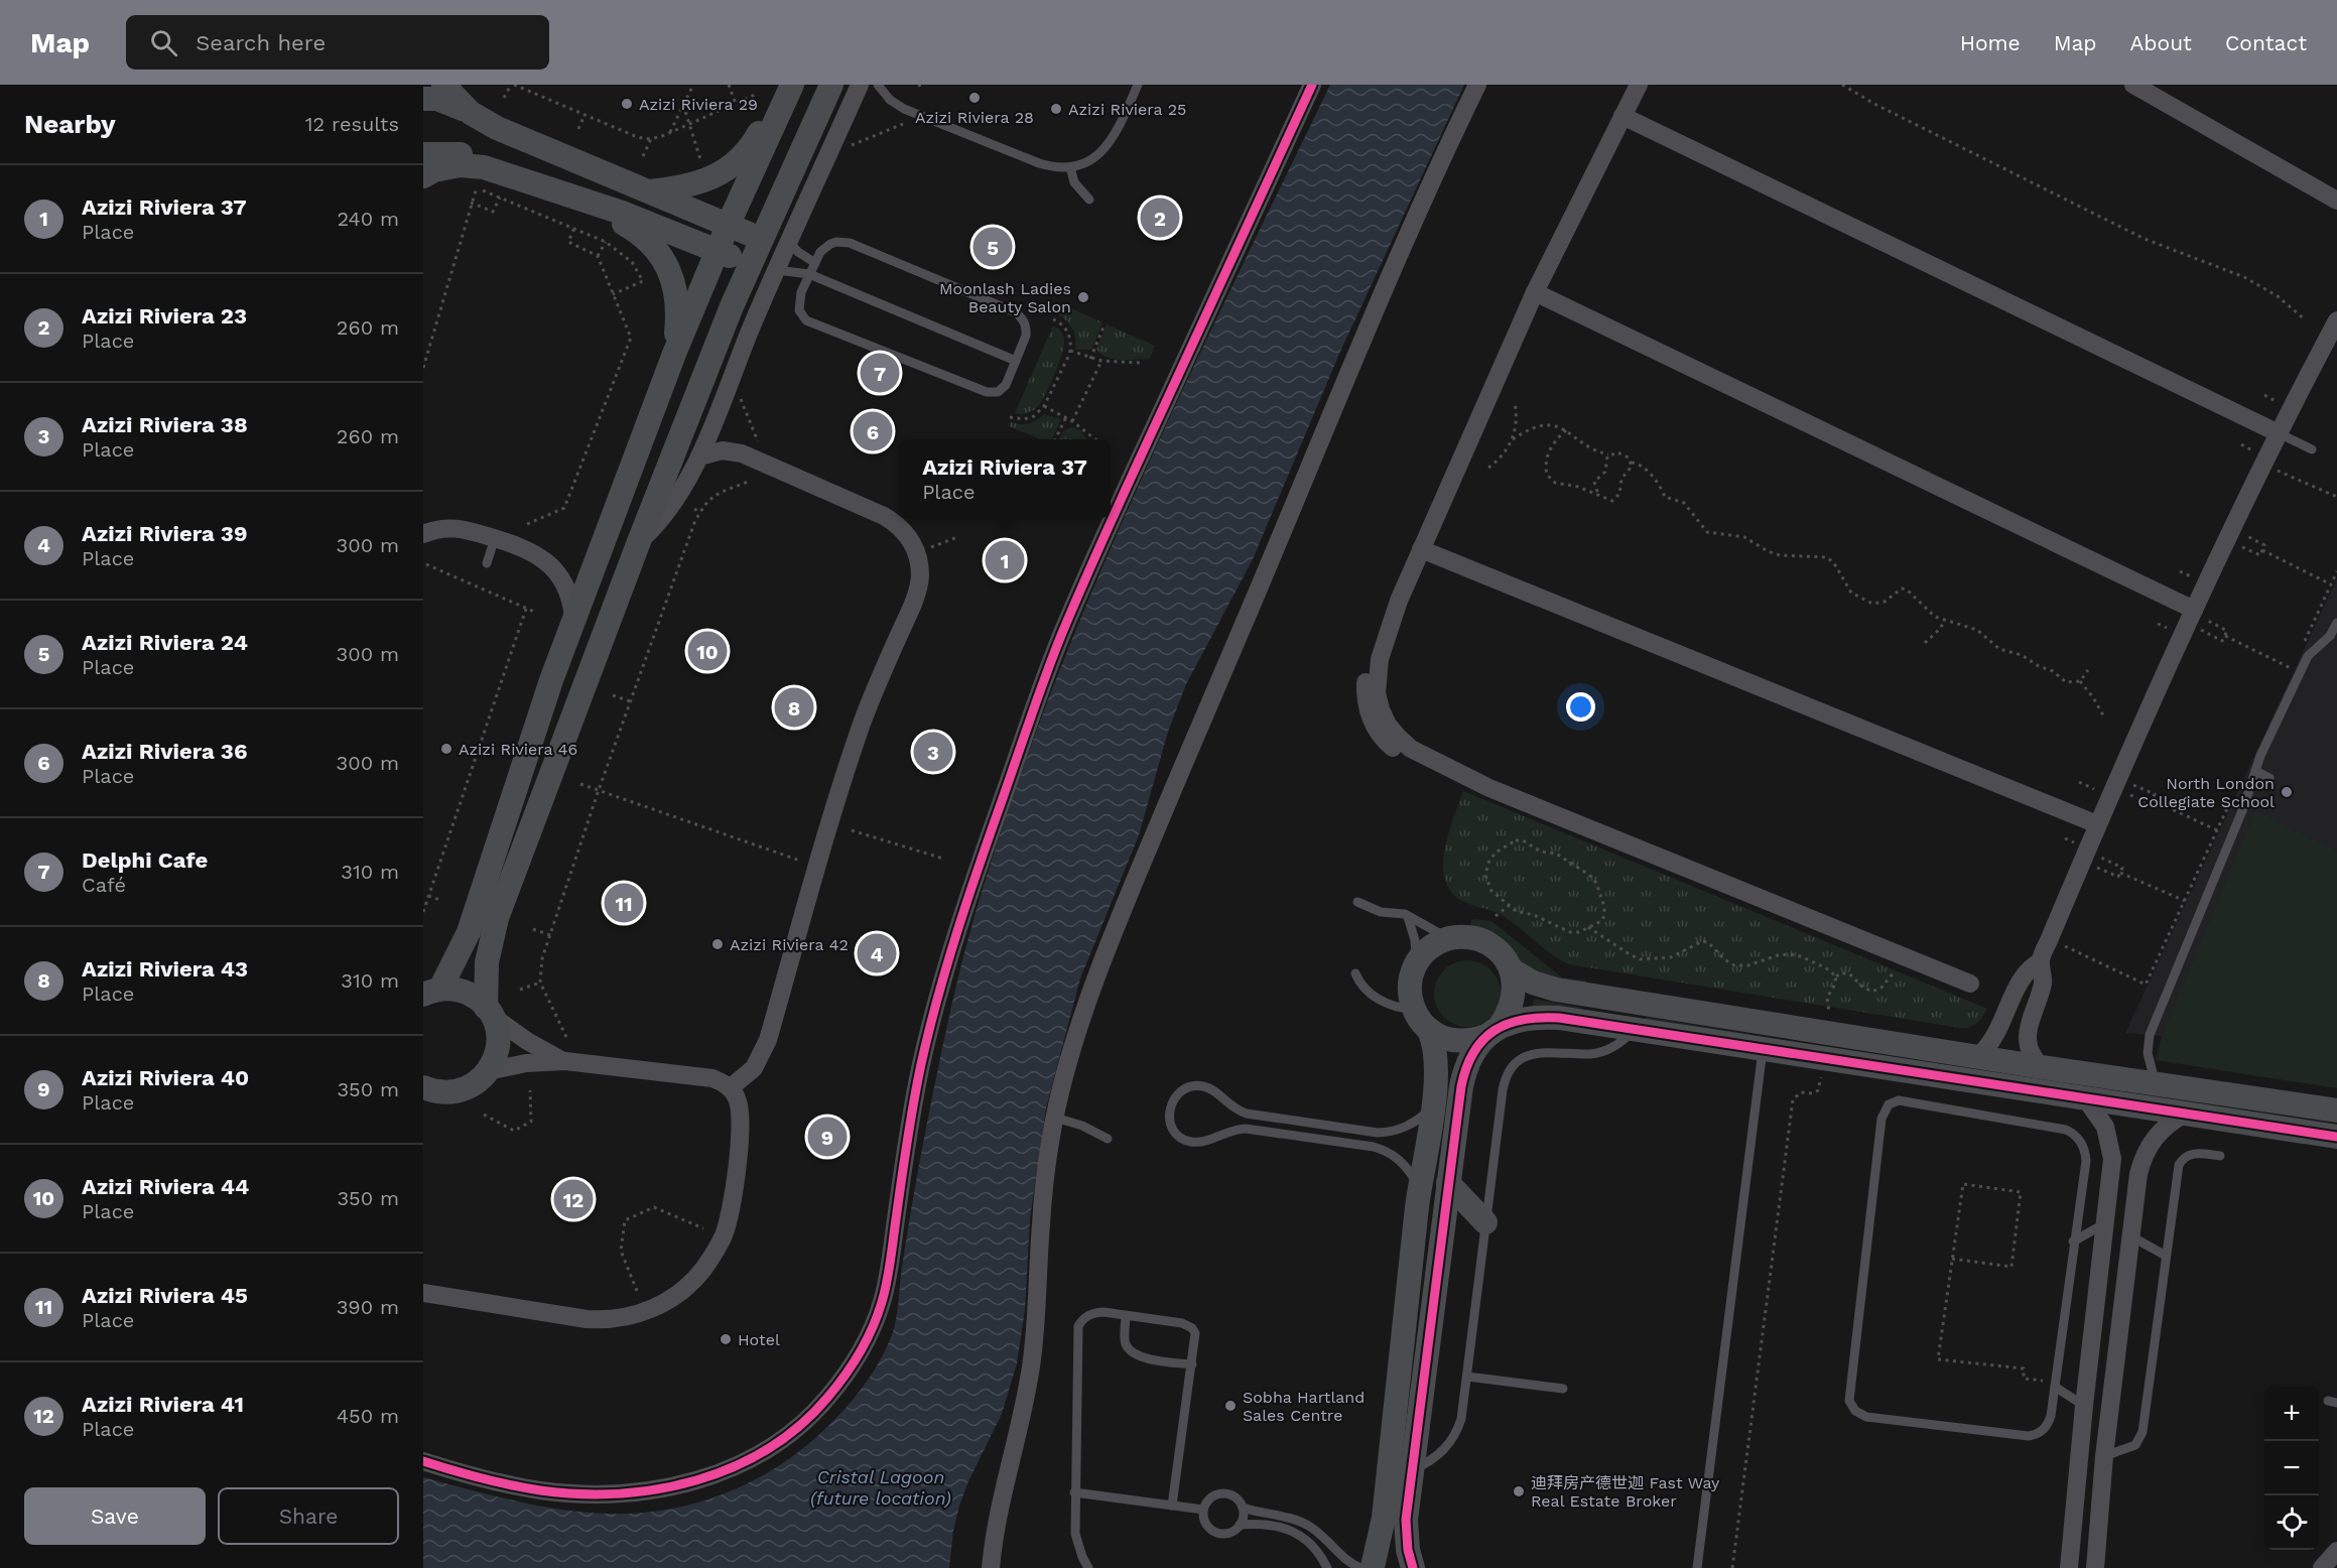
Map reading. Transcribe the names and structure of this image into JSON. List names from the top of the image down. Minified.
{"water":["Cristal Lagoon (future location)"],"places":["Azizi Riviera 28","Azizi Riviera 29","Azizi Riviera 25","Moonlash Ladies Beauty Salon","Azizi Riviera 46","North London Collegiate School","Azizi Riviera 42","Hotel","Sobha Hartland Sales Centre","迪拜房产德世迦 Fast Way Real Estate Broker"],"page":{"header":"Map","search":"Search here","nav":["Home","Map","About","Contact"],"heading":["Nearby","12 results"],"list":[{"mark":"1","name":"Azizi Riviera 37","note":"Place","value":"240 m"},{"mark":"2","name":"Azizi Riviera 23","note":"Place","value":"260 m"},{"mark":"3","name":"Azizi Riviera 38","note":"Place","value":"260 m"},{"mark":"4","name":"Azizi Riviera 39","note":"Place","value":"300 m"},{"mark":"5","name":"Azizi Riviera 24","note":"Place","value":"300 m"},{"mark":"6","name":"Azizi Riviera 36","note":"Place","value":"300 m"},{"mark":"7","name":"Delphi Cafe","note":"Café","value":"310 m"},{"mark":"8","name":"Azizi Riviera 43","note":"Place","value":"310 m"},{"mark":"9","name":"Azizi Riviera 40","note":"Place","value":"350 m"},{"mark":"10","name":"Azizi Riviera 44","note":"Place","value":"350 m"},{"mark":"11","name":"Azizi Riviera 45","note":"Place","value":"390 m"},{"mark":"12","name":"Azizi Riviera 41","note":"Place","value":"450 m"}],"pins":["2","5","7","6","1","10","8","3","11","4","9","12"],"popup":["Azizi Riviera 37","Place"],"map_buttons":["+","−"],"buttons":["Save","Share"]}}
